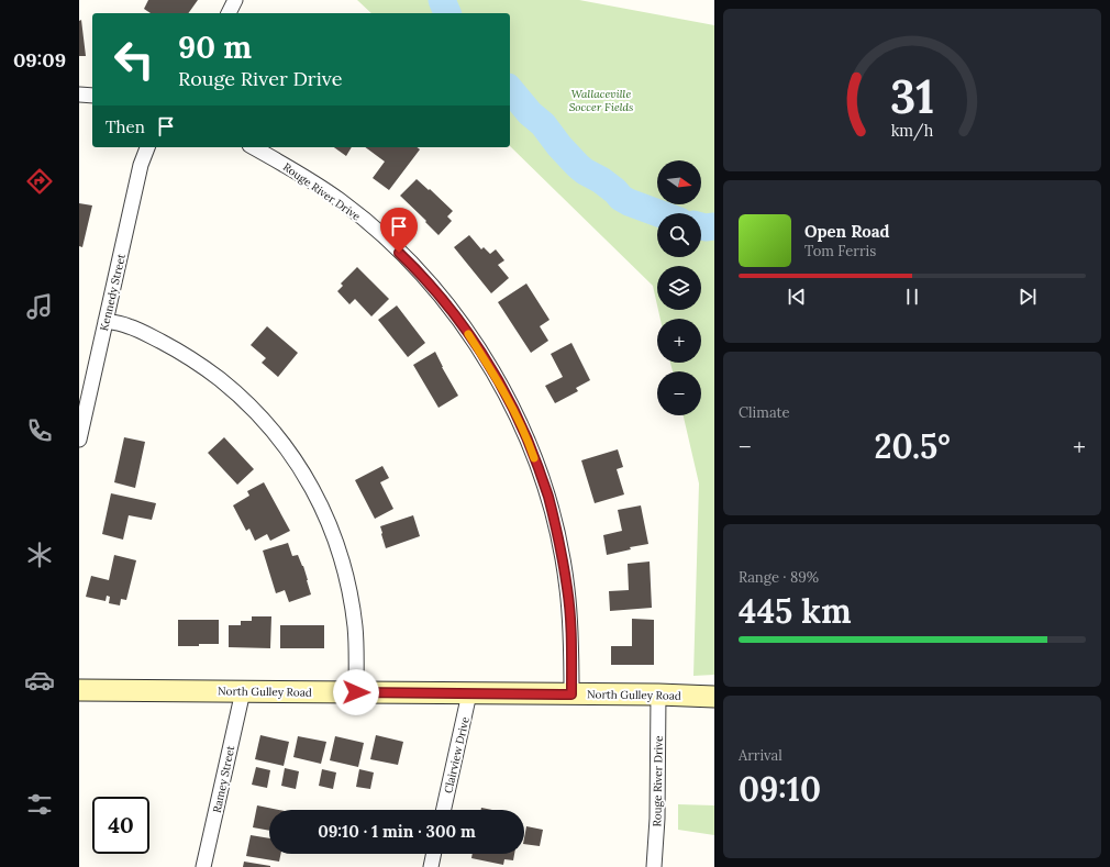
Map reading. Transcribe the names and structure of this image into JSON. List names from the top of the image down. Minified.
{"streets":{"street":["Rouge River Drive","Kennedy Street","North Gulley Road","Clairview Drive","Ramey Street"]},"crossings":[["Rouge River Drive","North Gulley Road"],["North Gulley Road","Clairview Drive"],["North Gulley Road","Ramey Street"]],"parks":["Wallaceville Soccer Fields"],"north":"right","page":{"tabs":"09:09","turn":["90 m","Rouge River Drive"],"then":"Then","map_buttons":["+","−"],"song":["Open Road","Tom Ferris"],"tile":["Climate",["Range · 89%","445 km"],["Arrival","09:10"]],"heat":["−","20.5°","+"],"limit":"40","trip":"09:10 · 1 min · 300 m","gauge":["31","km/h"]}}
